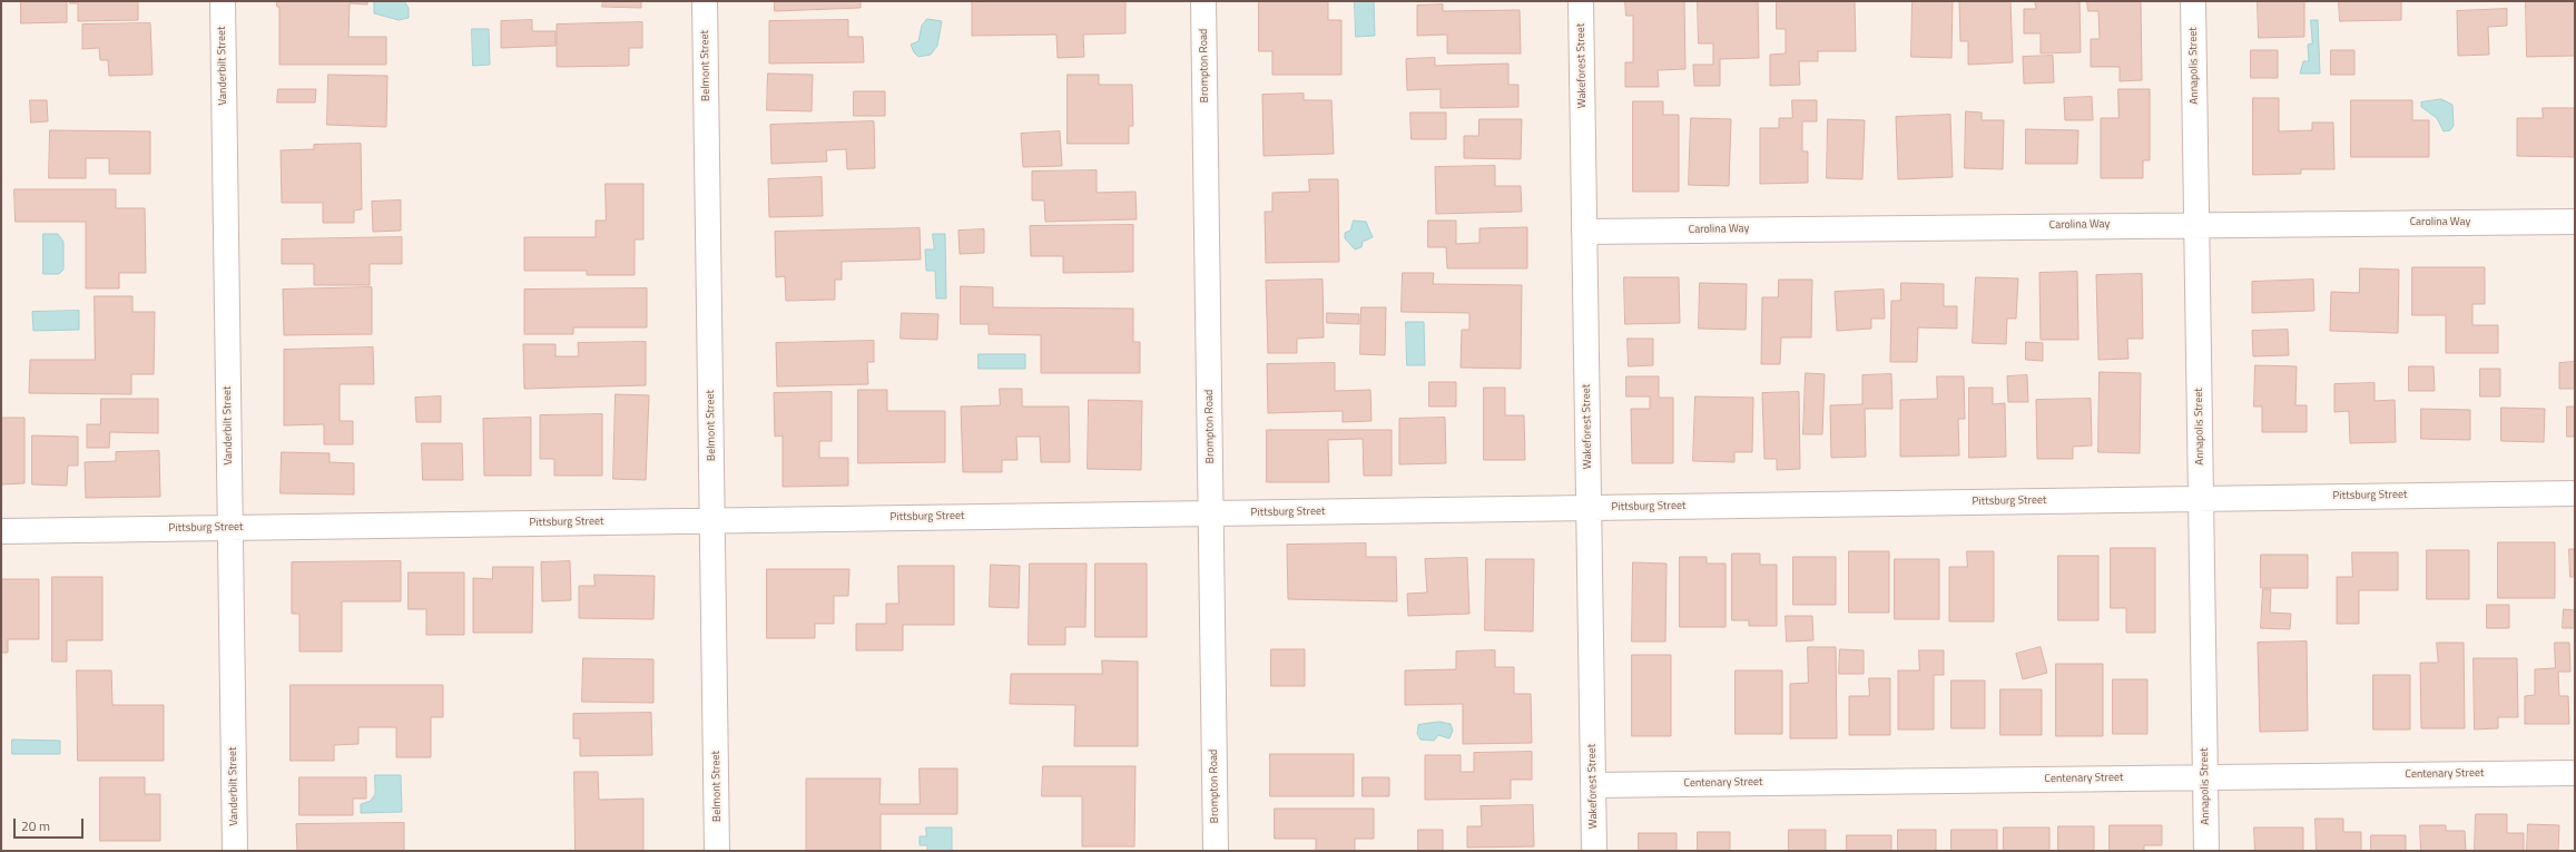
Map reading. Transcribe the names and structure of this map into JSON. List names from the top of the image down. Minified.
{"streets":{"street":["Vanderbilt Street","Belmont Street","Brompton Road","Wakeforest Street","Annapolis Street","Carolina Way","Pittsburg Street","Centenary Street"]},"crossings":[["Vanderbilt Street","Pittsburg Street"],["Belmont Street","Pittsburg Street"],["Brompton Road","Pittsburg Street"],["Wakeforest Street","Carolina Way"],["Wakeforest Street","Pittsburg Street"],["Wakeforest Street","Centenary Street"],["Annapolis Street","Carolina Way"],["Annapolis Street","Pittsburg Street"],["Annapolis Street","Centenary Street"]],"scale_bar":"20 m"}
